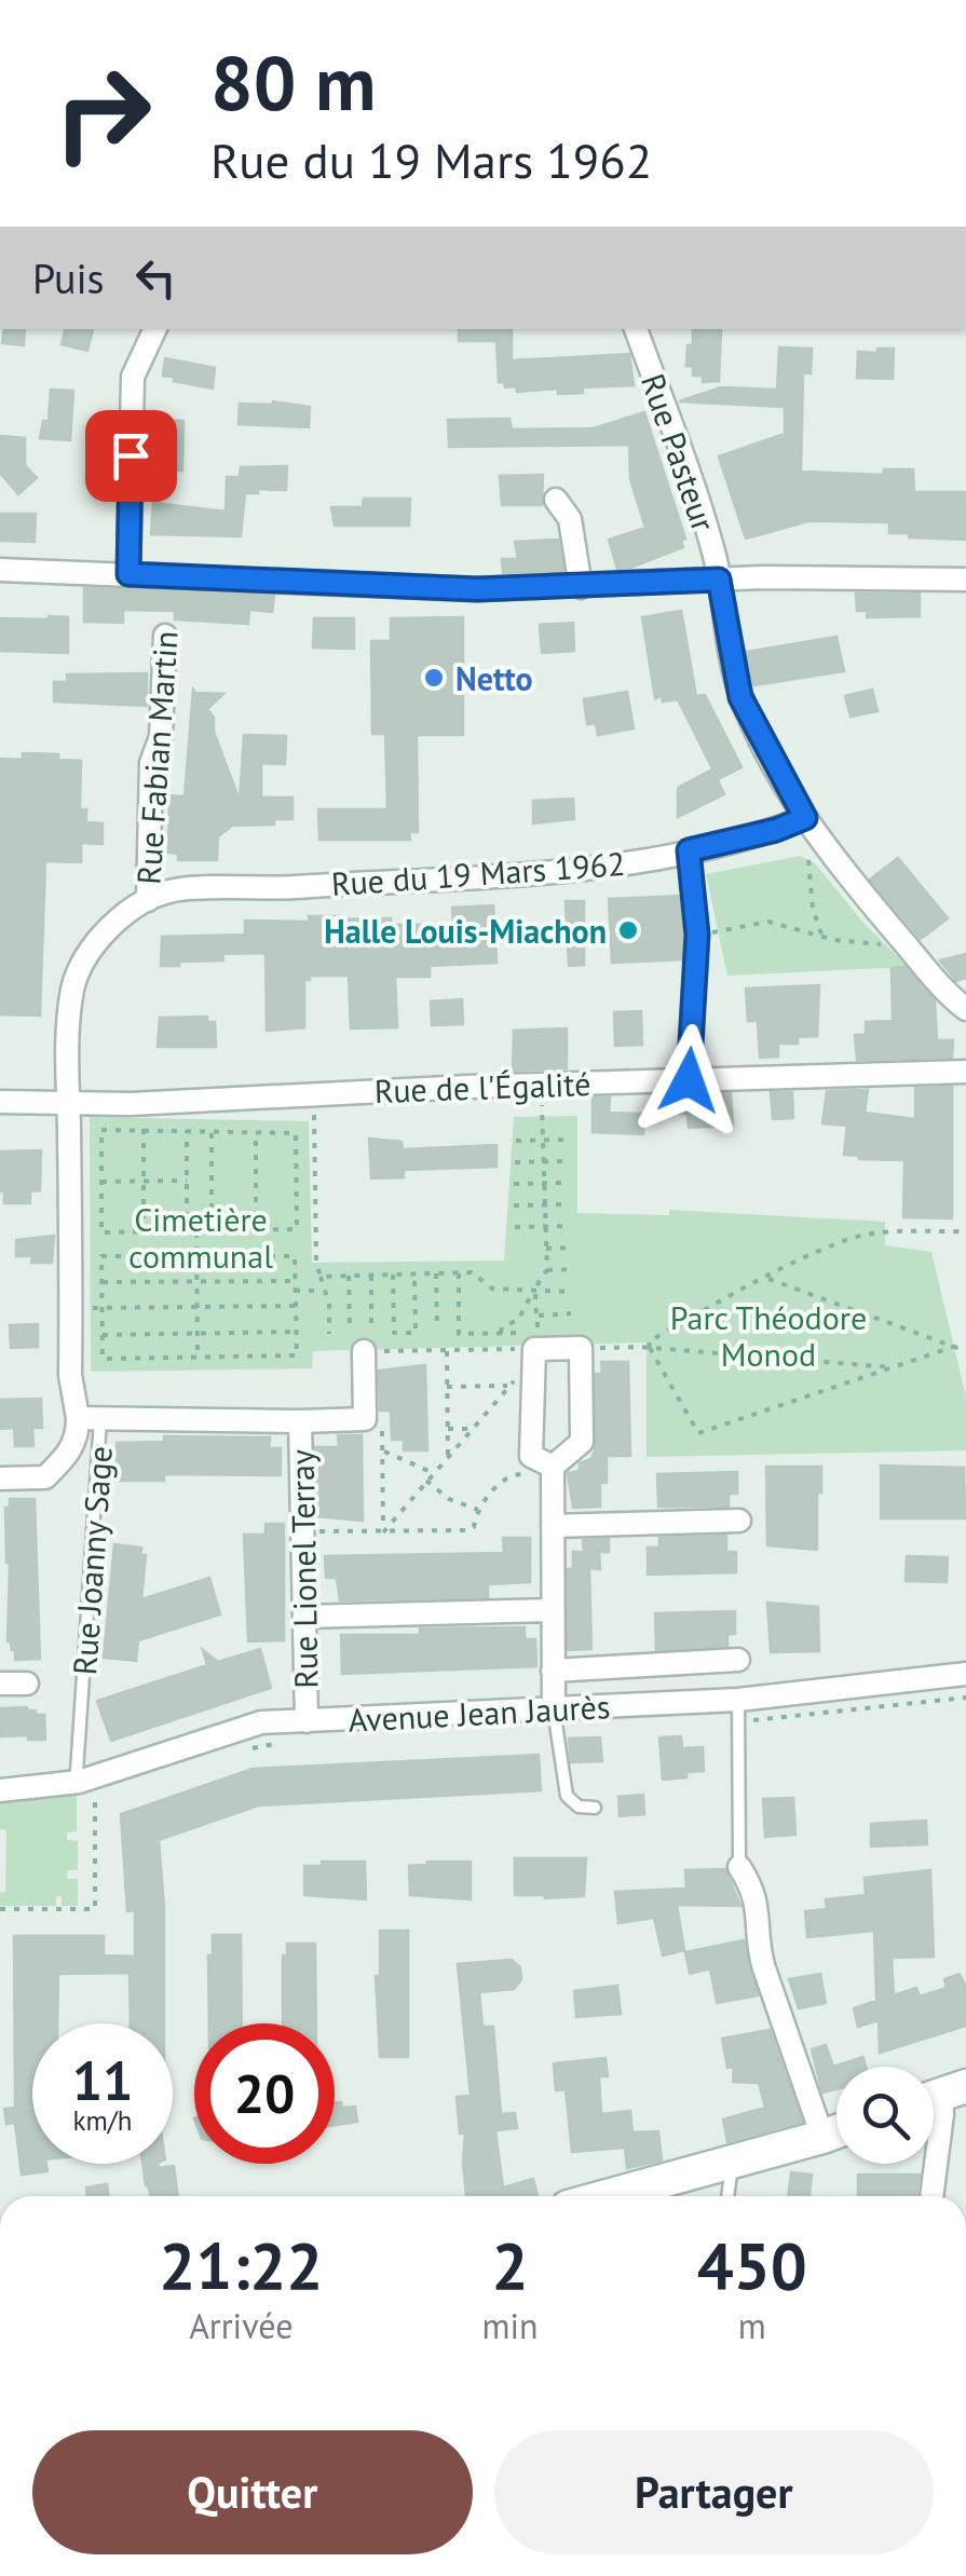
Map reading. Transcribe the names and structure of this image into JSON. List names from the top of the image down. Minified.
{"streets":{"street":["Rue Pasteur","Rue Fabian Martin","Rue du 19 Mars 1962","Rue de l'Égalité","Rue Joanny Sage","Rue Lionel Terray","Avenue Jean Jaurès"]},"crossings":[["Rue Pasteur","Rue du 19 Mars 1962"],["Rue Fabian Martin","Rue du 19 Mars 1962"],["Rue Fabian Martin","Rue de l'Égalité"],["Rue Fabian Martin","Rue Joanny Sage"],["Rue de l'Égalité","Rue Joanny Sage"],["Rue Joanny Sage","Avenue Jean Jaurès"],["Rue Lionel Terray","Avenue Jean Jaurès"]],"parks":["Cimetière communal","Parc Théodore Monod"],"places":["Netto","Halle Louis-Miachon"],"page":{"turn":["80 m","Rue du 19 Mars 1962"],"then":"Puis","speed":"11 km/h","limit":"20","eta":["21:22","Arrivée","2","min","450","m"],"buttons":["Quitter","Partager"]}}
